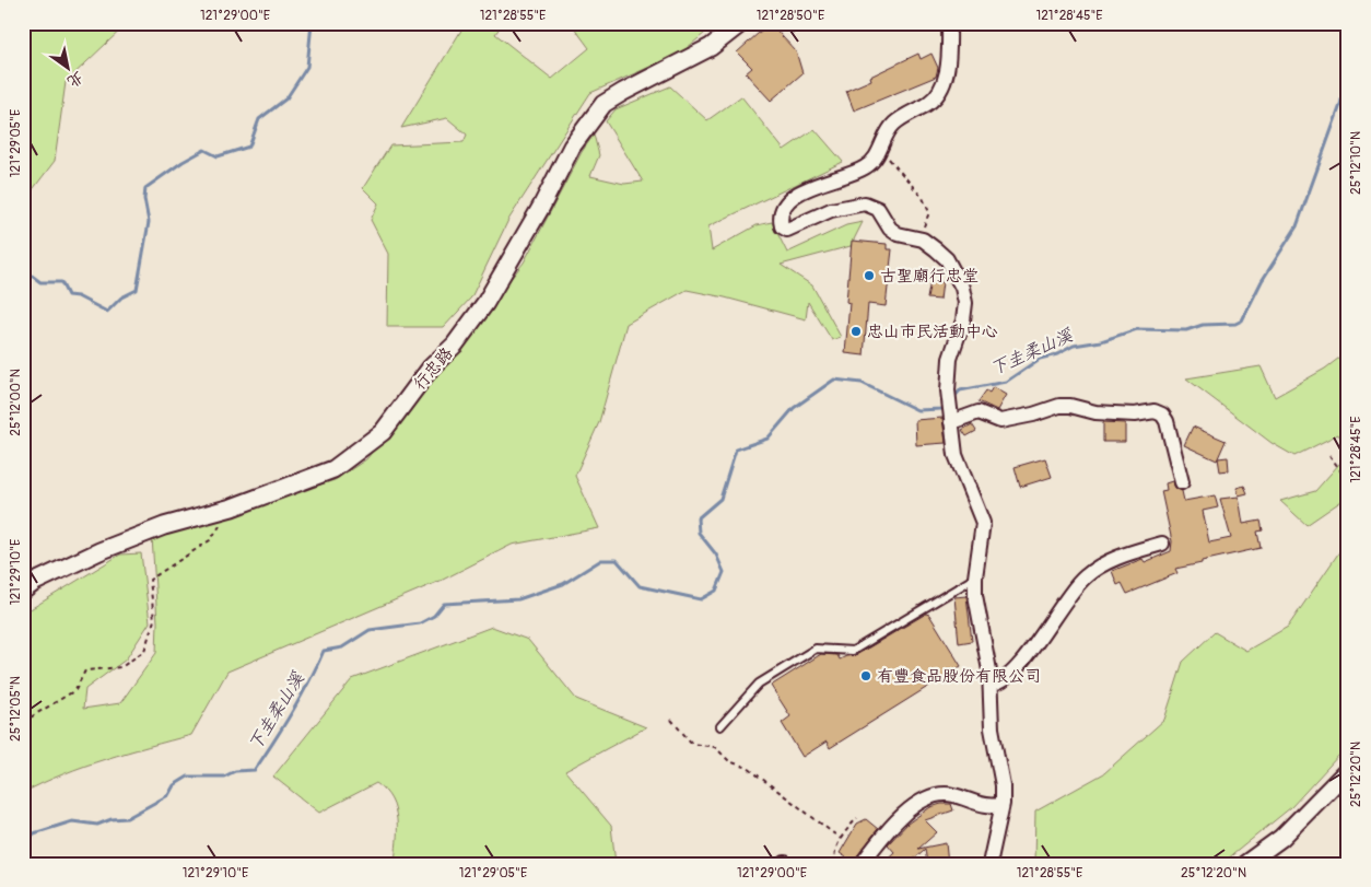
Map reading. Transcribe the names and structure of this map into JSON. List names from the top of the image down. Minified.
{"streets":{"street":["行忠路"]},"water":["下圭柔山溪"],"places":["古聖廟行忠堂","忠山市民活動中心","有豐食品股份有限公司"],"north":"bottom right","coordinates":["121°29'00\"E","121°28'55\"E","121°28'50\"E","121°28'45\"E","121°29'05\"E","25°12'10\"N","25°12'00\"N","121°29'10\"E","25°12'05\"N","25°12'20\"N"]}
